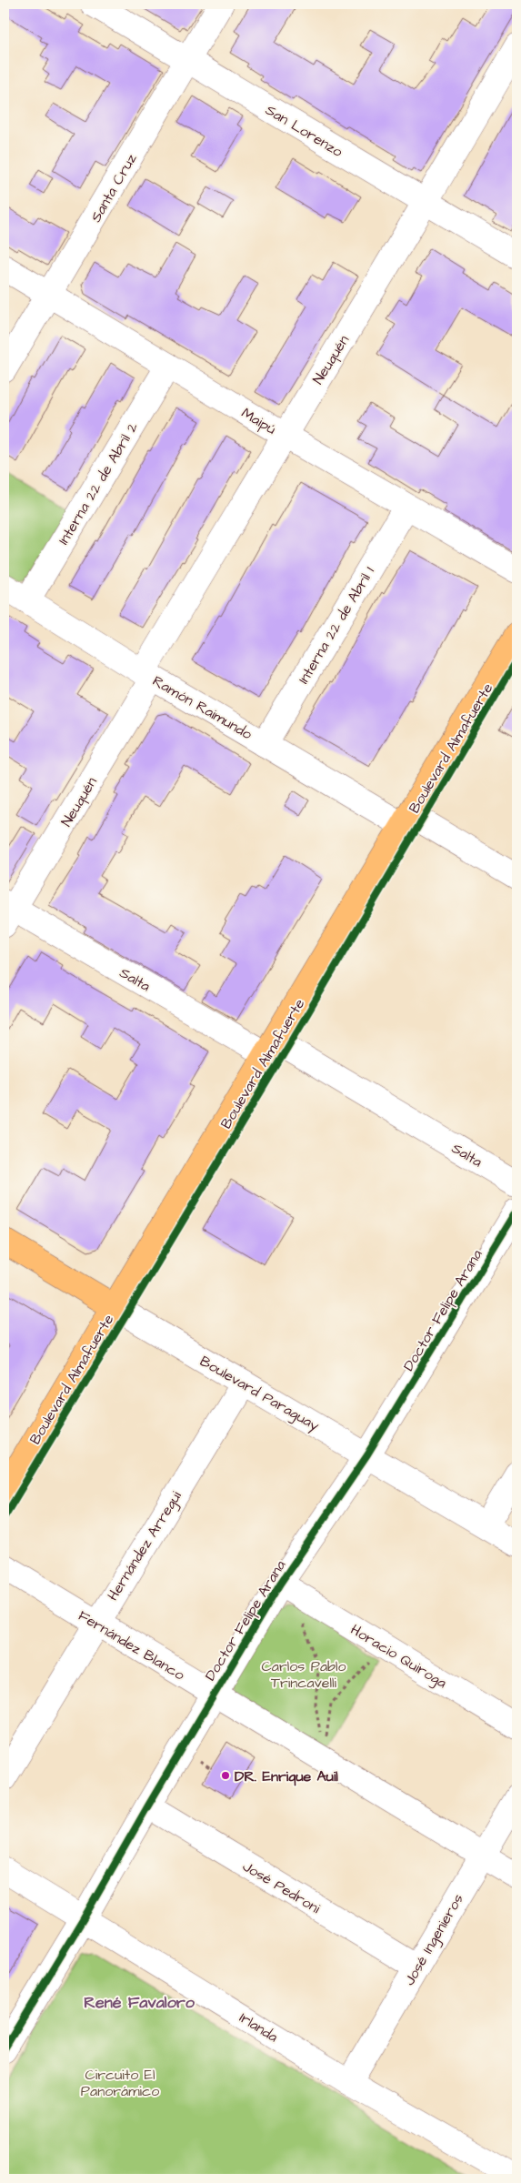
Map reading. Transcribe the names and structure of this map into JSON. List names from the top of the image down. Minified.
{"streets":{"main road":["Boulevard Almafuerte","Boulevard Paraguay"],"street":["San Lorenzo","Santa Cruz","Neuquén","Maipú","Interna 22 de Abril 2","Interna 22 de Abril 1","Ramón Raimundo","Salta","Doctor Felipe Arana","Hernández Arregui","Fernández Blanco","Horacio Quiroga","José Pedroni","José Ingenieros","Irlanda"]},"crossings":[["San Lorenzo","Santa Cruz"],["San Lorenzo","Neuquén"],["Santa Cruz","Maipú"],["Neuquén","Maipú"],["Neuquén","Ramón Raimundo"],["Neuquén","Salta"],["Maipú","Interna 22 de Abril 2"],["Maipú","Interna 22 de Abril 1"],["Interna 22 de Abril 2","Ramón Raimundo"],["Interna 22 de Abril 1","Ramón Raimundo"],["Ramón Raimundo","Boulevard Almafuerte"],["Boulevard Almafuerte","Salta"],["Boulevard Almafuerte","Boulevard Paraguay"],["Doctor Felipe Arana","Boulevard Paraguay"],["Doctor Felipe Arana","Fernández Blanco"],["Doctor Felipe Arana","Horacio Quiroga"],["Doctor Felipe Arana","José Pedroni"],["Doctor Felipe Arana","Irlanda"],["Boulevard Paraguay","Hernández Arregui"],["Hernández Arregui","Fernández Blanco"],["Fernández Blanco","José Ingenieros"],["José Pedroni","José Ingenieros"],["José Ingenieros","Irlanda"]],"districts":["René Favaloro"],"parks":["Carlos Pablo Trincavelli","Circuito El Panorámico"],"places":["DR. Enrique Auil"]}
